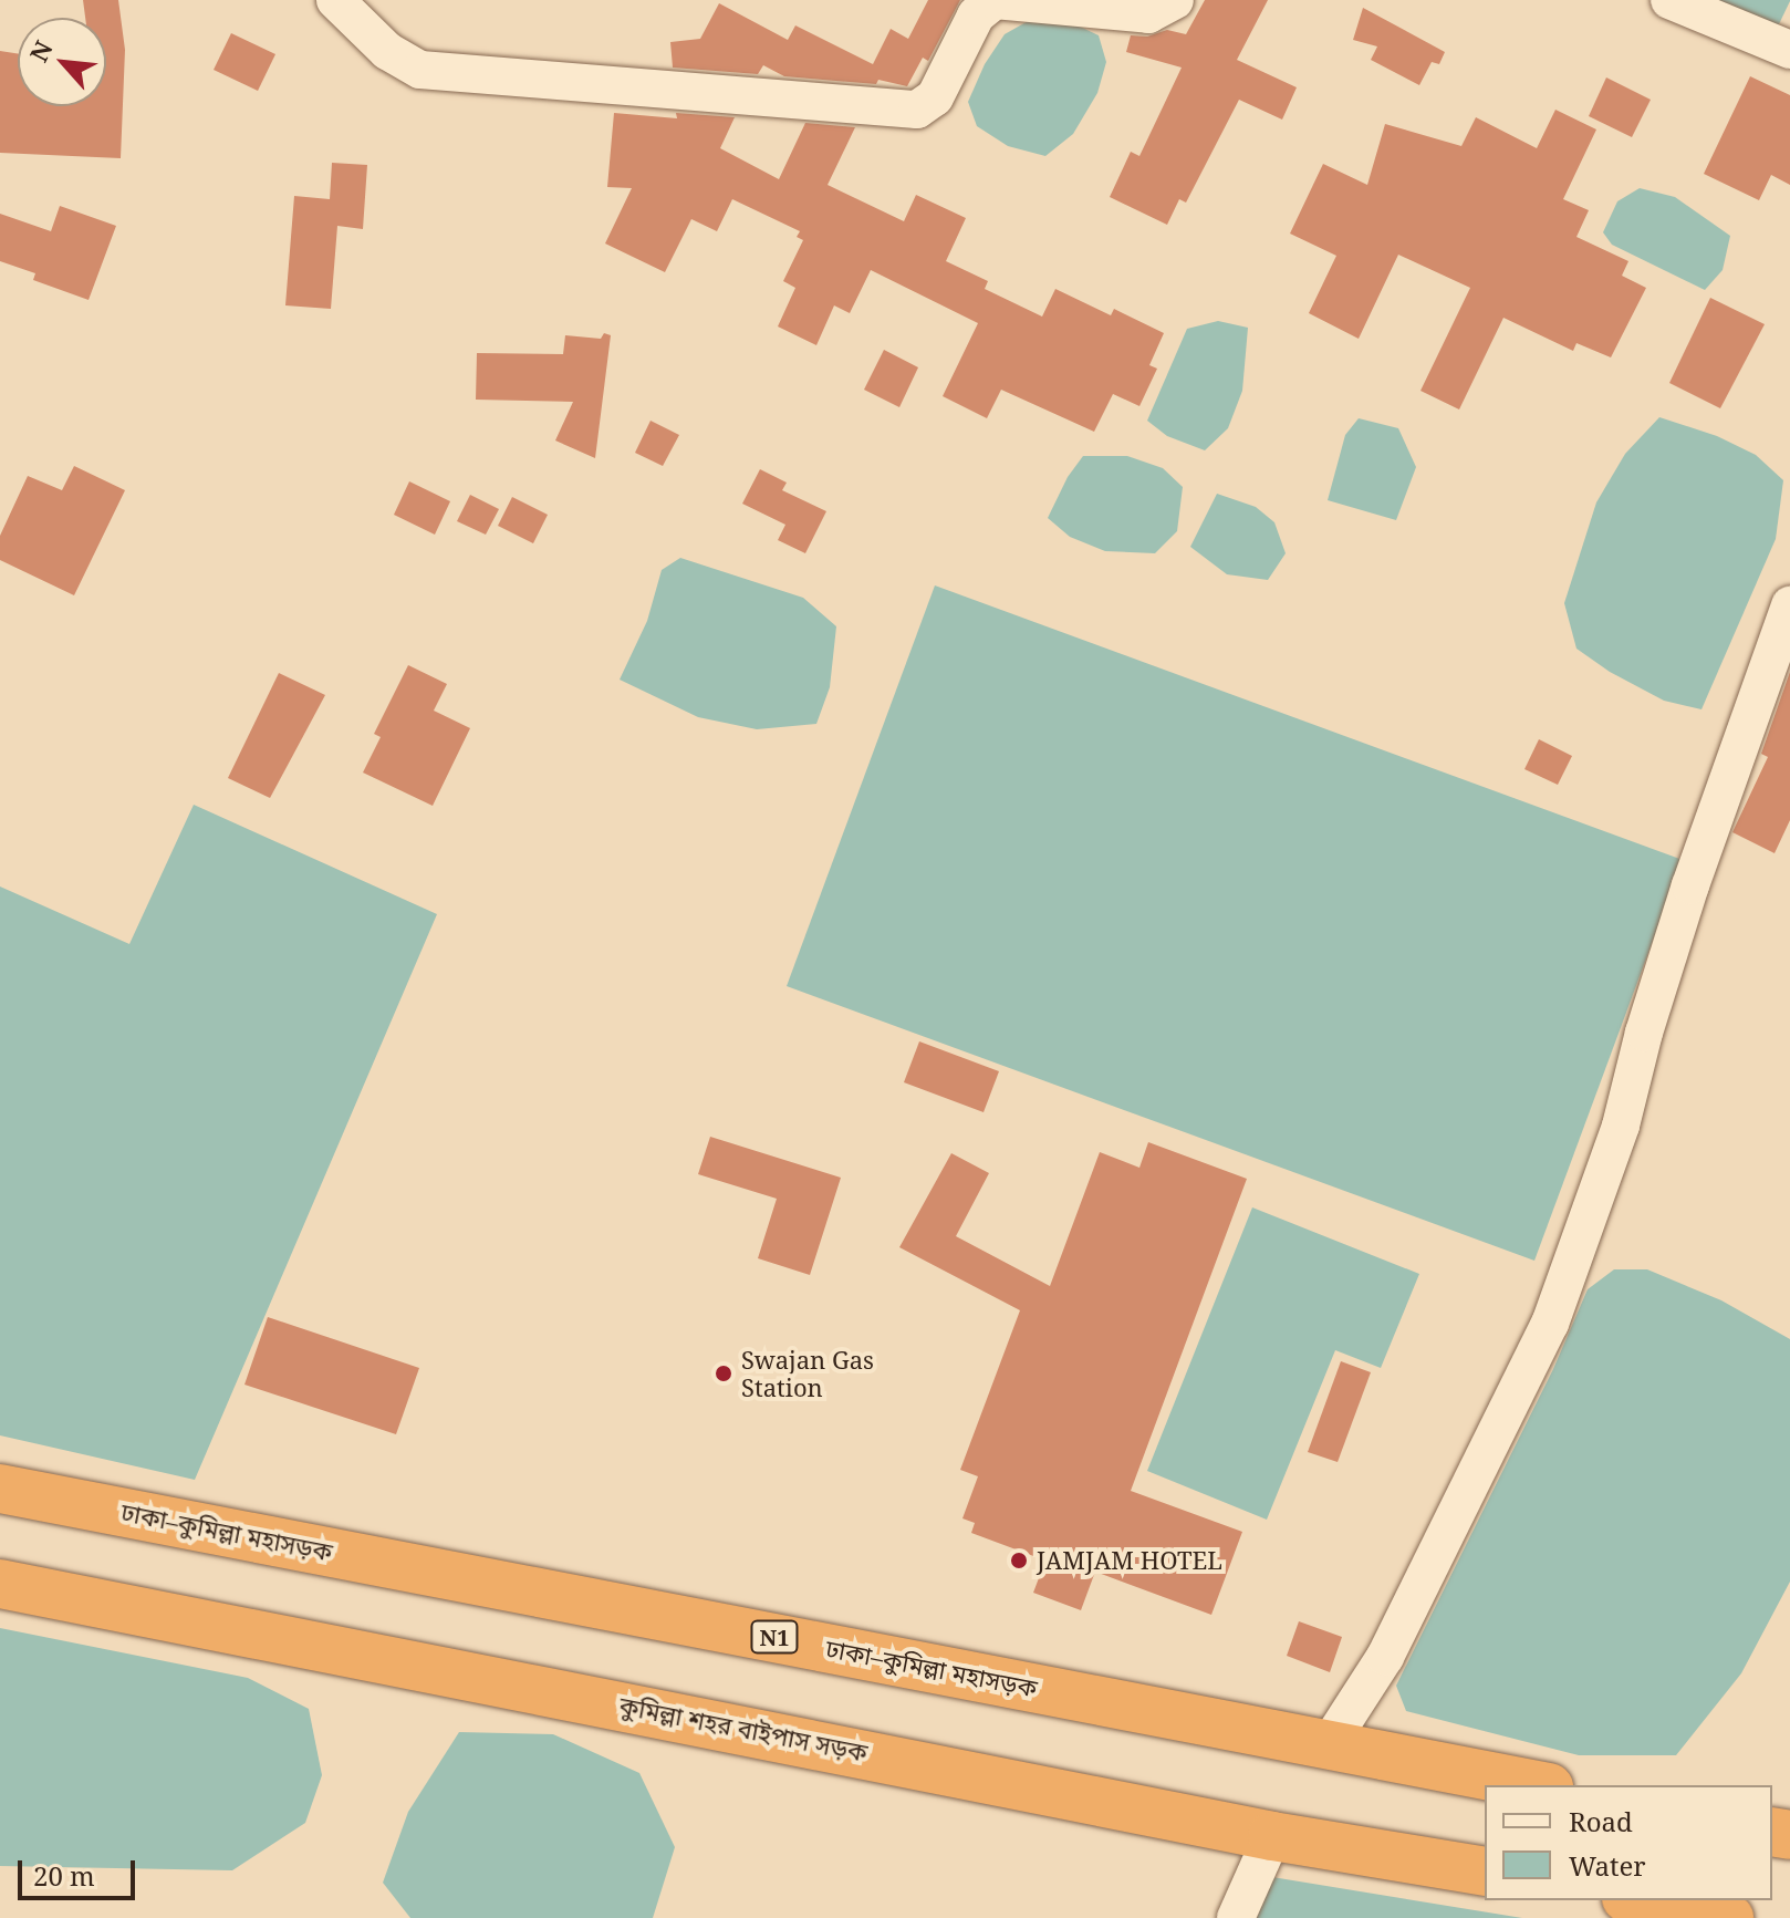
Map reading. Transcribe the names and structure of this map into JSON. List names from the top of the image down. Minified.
{"streets":{"highway":["ঢাকা–কুমিল্লা মহাসড়ক","N1","কুমিল্লা শহর বাইপাস সড়ক"]},"places":["Swajan Gas Station","JAMJAM HOTEL"],"legend":["Road","Water"],"scale_bar":"20 m","north":"top left"}
